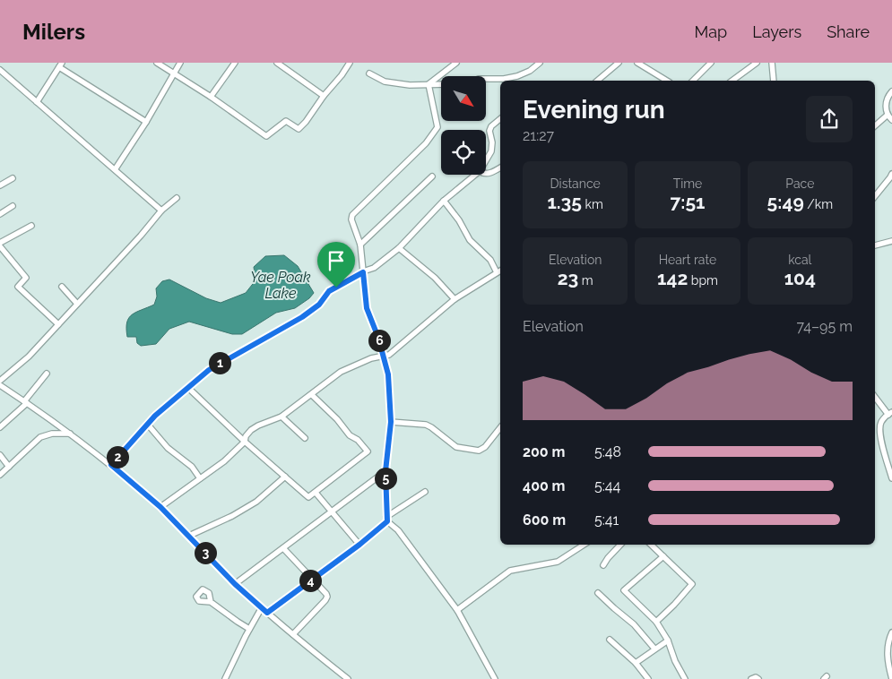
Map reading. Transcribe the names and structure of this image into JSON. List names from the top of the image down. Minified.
{"water":["Yae Poak Lake"],"north":"bottom right","page":{"header":"Milers","nav":["Map","Layers","Share"],"heading":["Evening run","21:27"],"stats":[["Distance","1.35 km"],["Time","7:51"],["Pace","5:49 /km"],["Elevation","23 m"],["Heart rate","142 bpm"],["kcal","104"]],"chart":["Elevation","74–95 m"],"pins":["6","1","2","5","3","4"],"list":[{"name":"200 m","note":"5:48"},{"name":"400 m","note":"5:44"},{"name":"600 m","note":"5:41"}]}}
